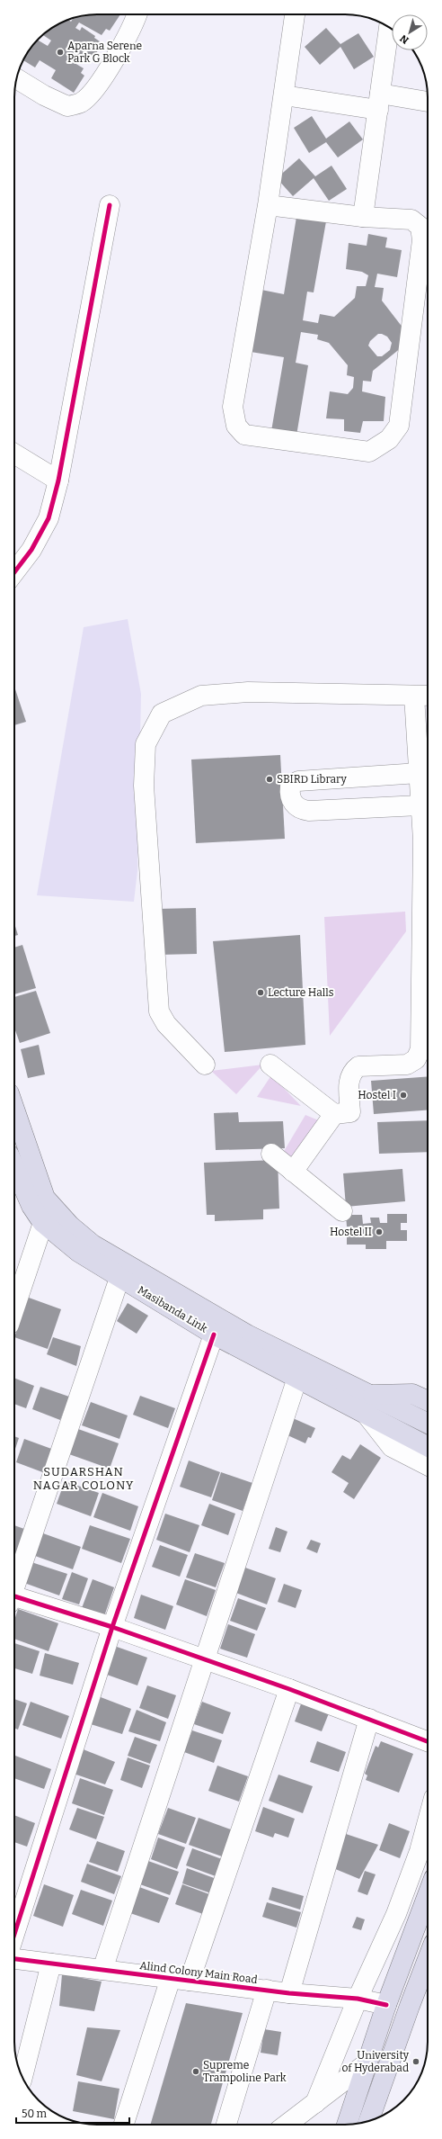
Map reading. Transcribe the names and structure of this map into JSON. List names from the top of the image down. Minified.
{"streets":{"main road":["Masibanda Link"],"street":["Alind Colony Main Road"]},"districts":["SUDARSHAN NAGAR COLONY"],"places":["Aparna Serene Park G Block","SBIRD Library","Lecture Halls","Hostel I","Hostel II","University of Hyderabad","Supreme Trampoline Park"],"scale_bar":"50 m","north":"bottom left"}
